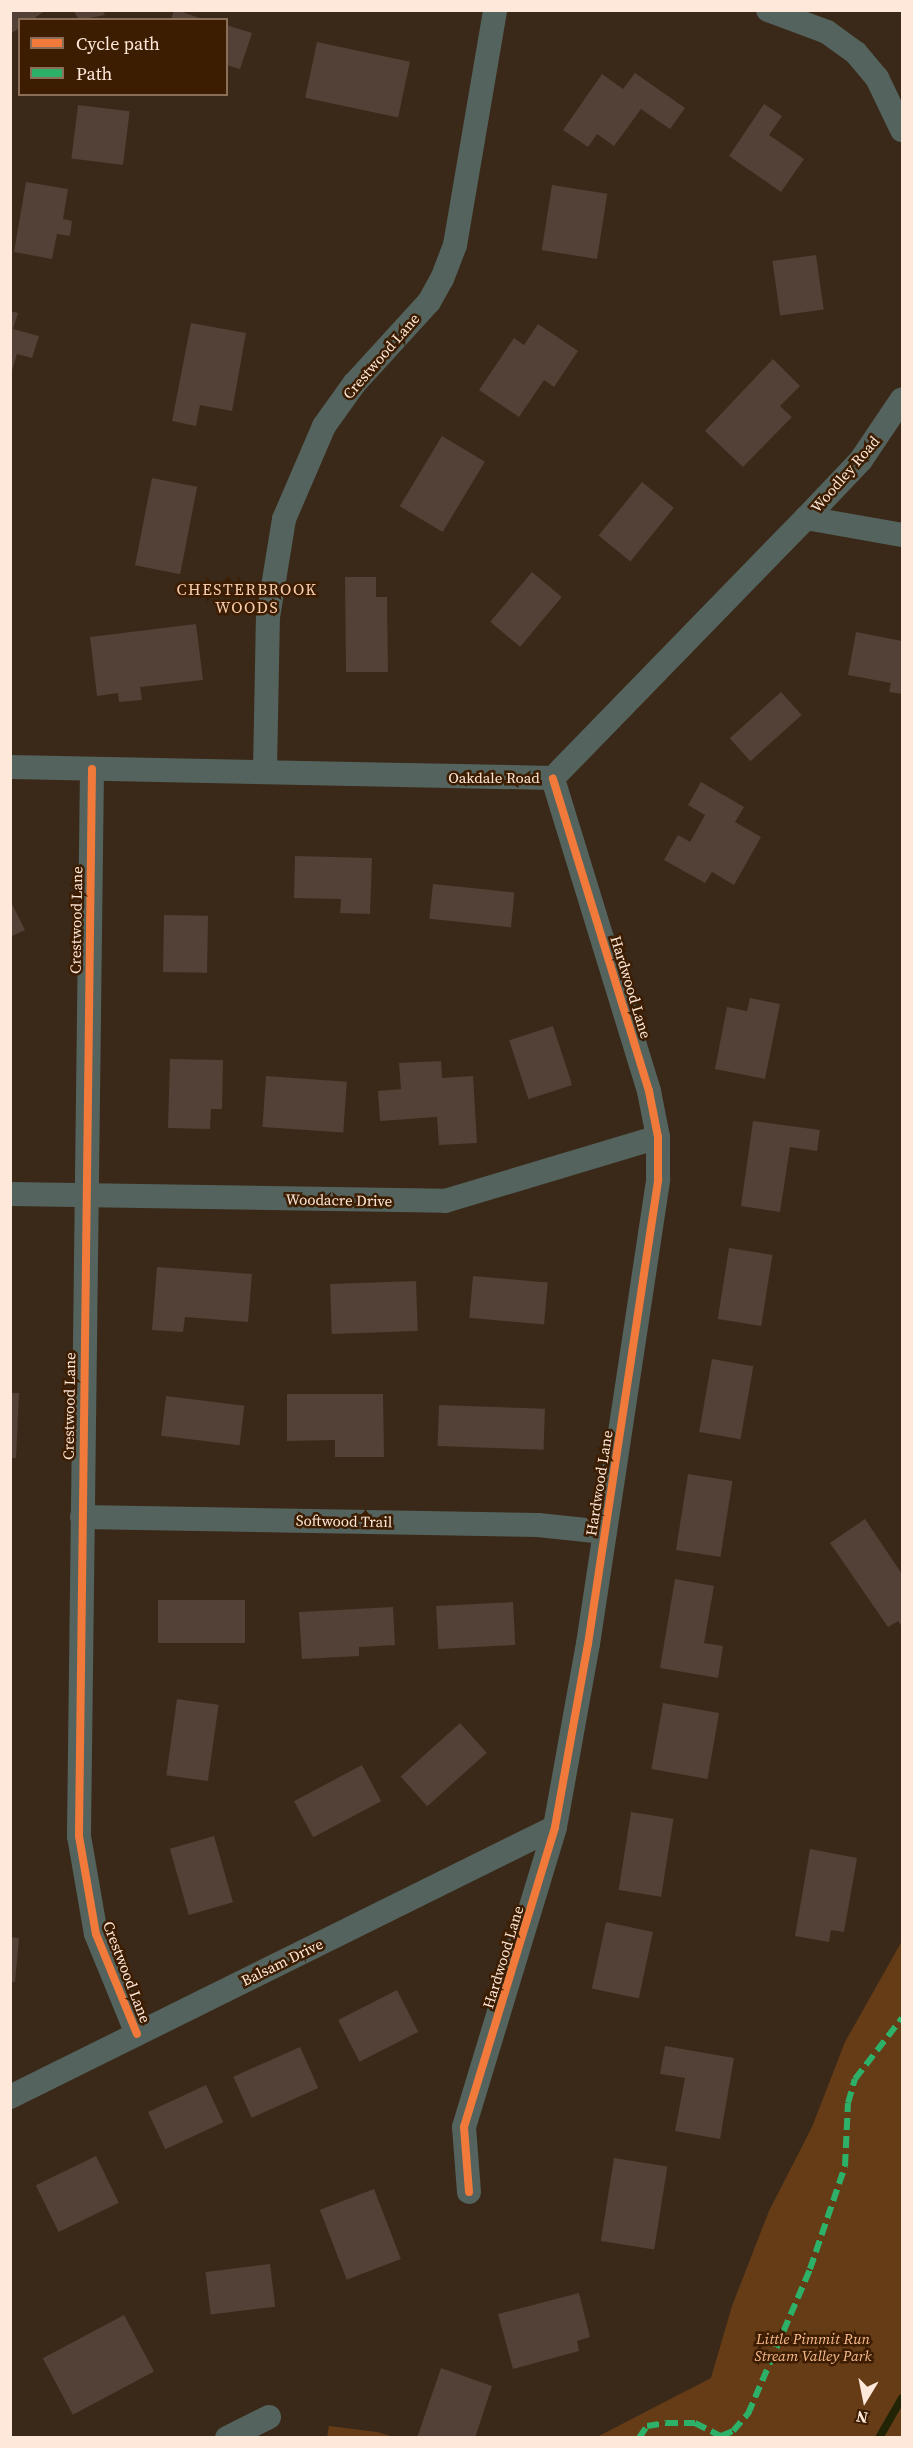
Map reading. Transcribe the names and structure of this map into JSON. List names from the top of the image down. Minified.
{"streets":{"street":["Crestwood Lane","Woodley Road","Oakdale Road","Hardwood Lane","Woodacre Drive","Softwood Trail","Balsam Drive"]},"crossings":[["Crestwood Lane","Oakdale Road"],["Crestwood Lane","Woodacre Drive"],["Crestwood Lane","Softwood Trail"],["Crestwood Lane","Balsam Drive"],["Woodley Road","Oakdale Road"],["Oakdale Road","Hardwood Lane"],["Hardwood Lane","Woodacre Drive"],["Hardwood Lane","Softwood Trail"],["Hardwood Lane","Balsam Drive"]],"districts":["CHESTERBROOK WOODS"],"parks":["Little Pimmit Run Stream Valley Park"],"legend":["Cycle path","Path"],"north":"bottom"}
